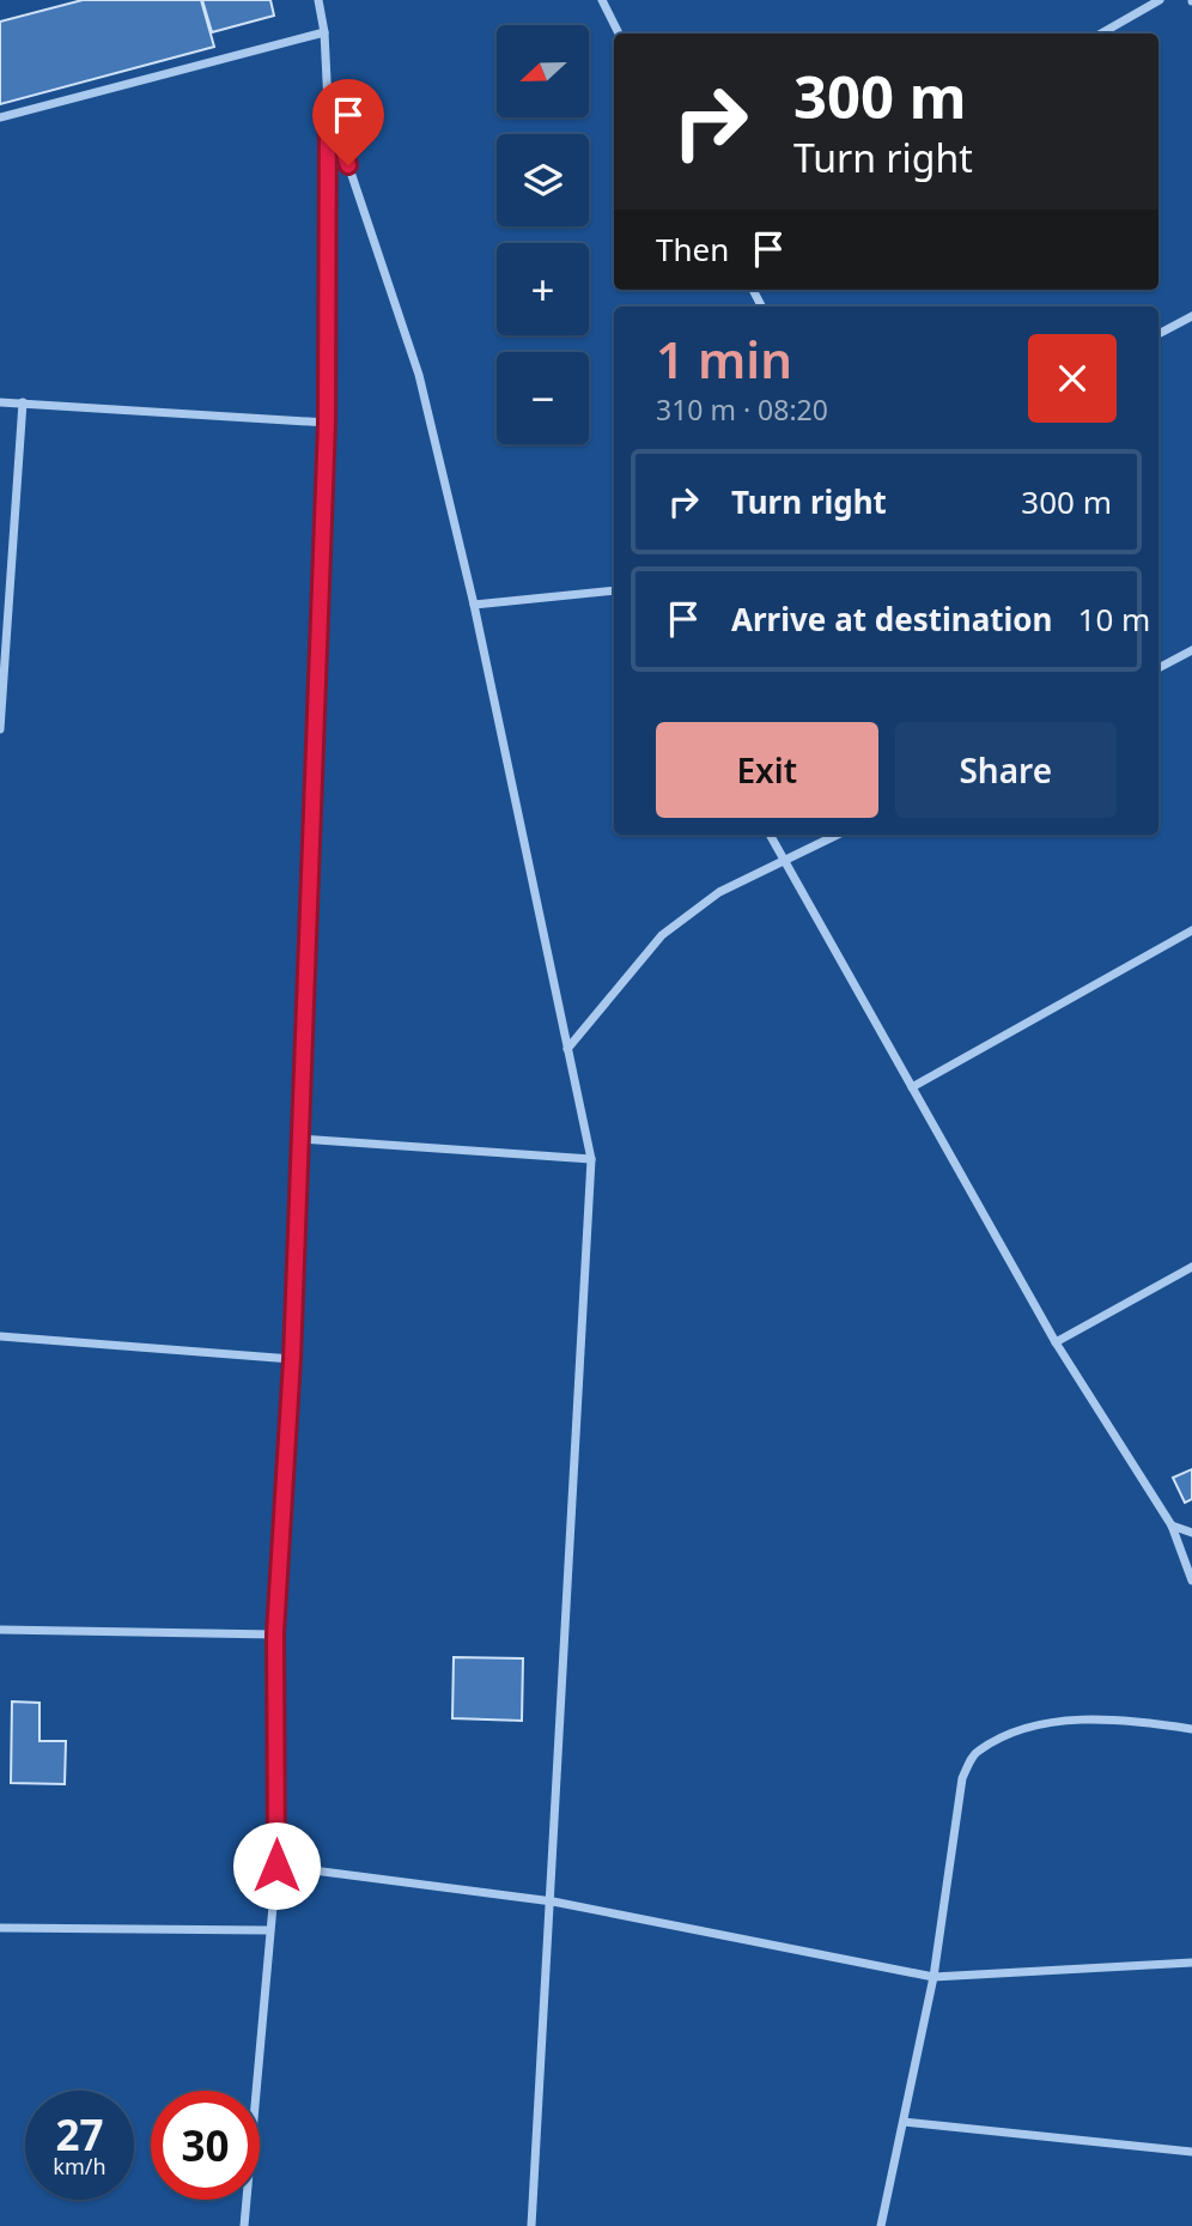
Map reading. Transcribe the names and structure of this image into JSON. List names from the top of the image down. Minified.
{"north":"left","page":{"map_buttons":["+","−"],"turn":["300 m","Turn right"],"then":"Then","heading":["1 min","310 m · 08:20"],"list":[{"name":"Turn right","value":"300 m"},{"name":"Arrive at destination","value":"10 m"}],"buttons":["Exit","Share"],"speed":"27 km/h","limit":"30"}}
